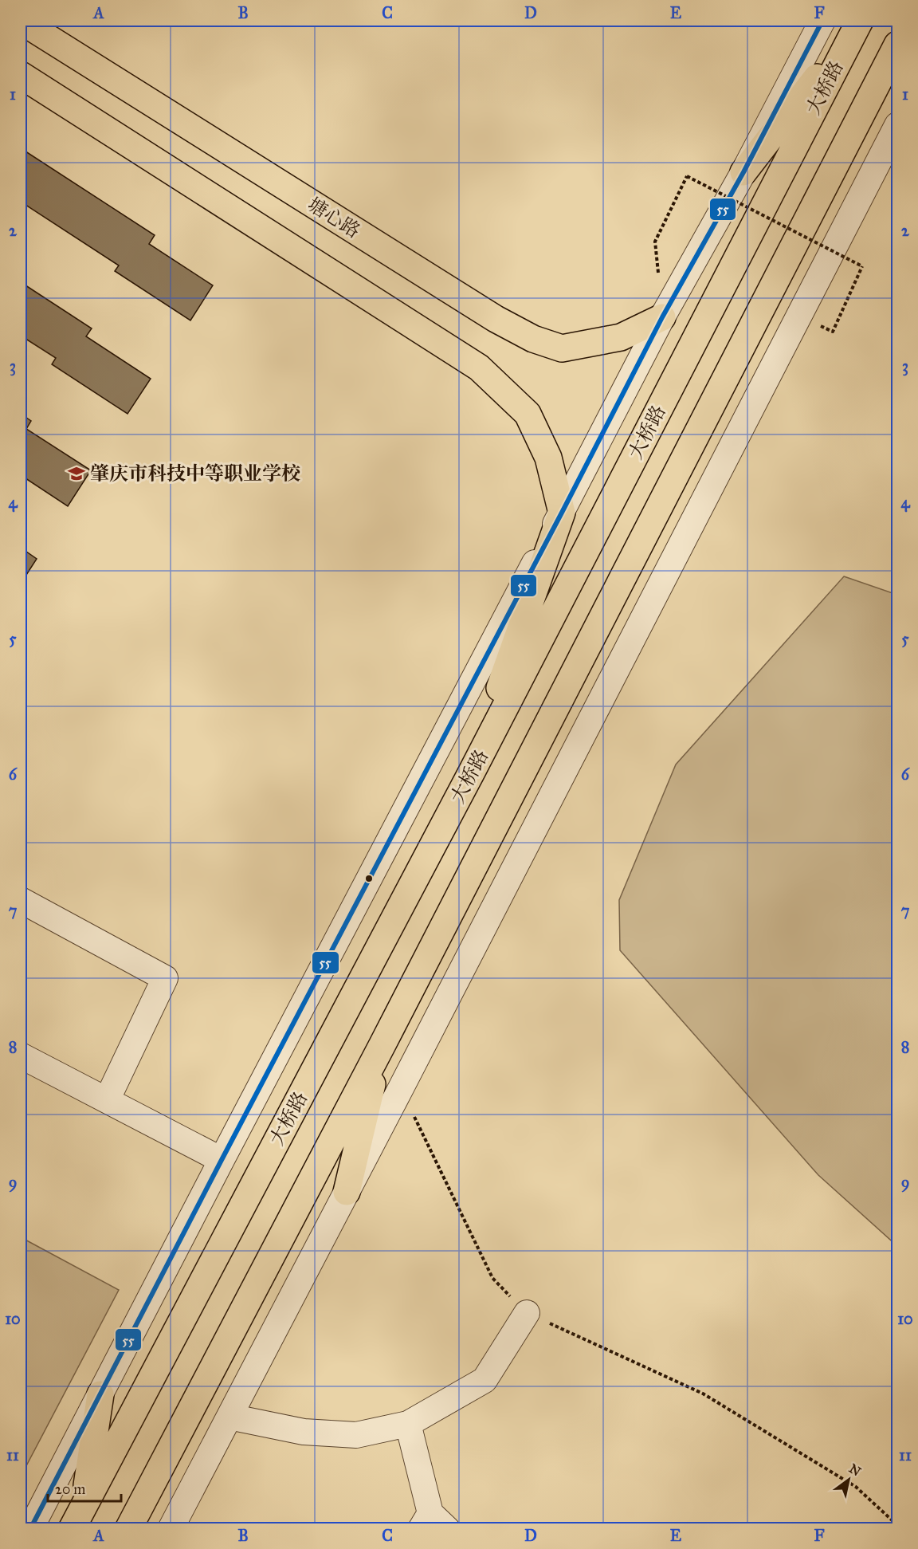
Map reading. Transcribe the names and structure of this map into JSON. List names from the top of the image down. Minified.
{"streets":{"main road":["大桥路","塘心路"]},"places":{"school or university":["肇庆市科技中等职业学校"]},"lines":["transit line 55"],"scale_bar":"20 m","north":"top right","grid":{"columns":["A","B","C","D","E","F"],"rows":["1","2","3","4","5","6","7","8","9","10","11"]}}
